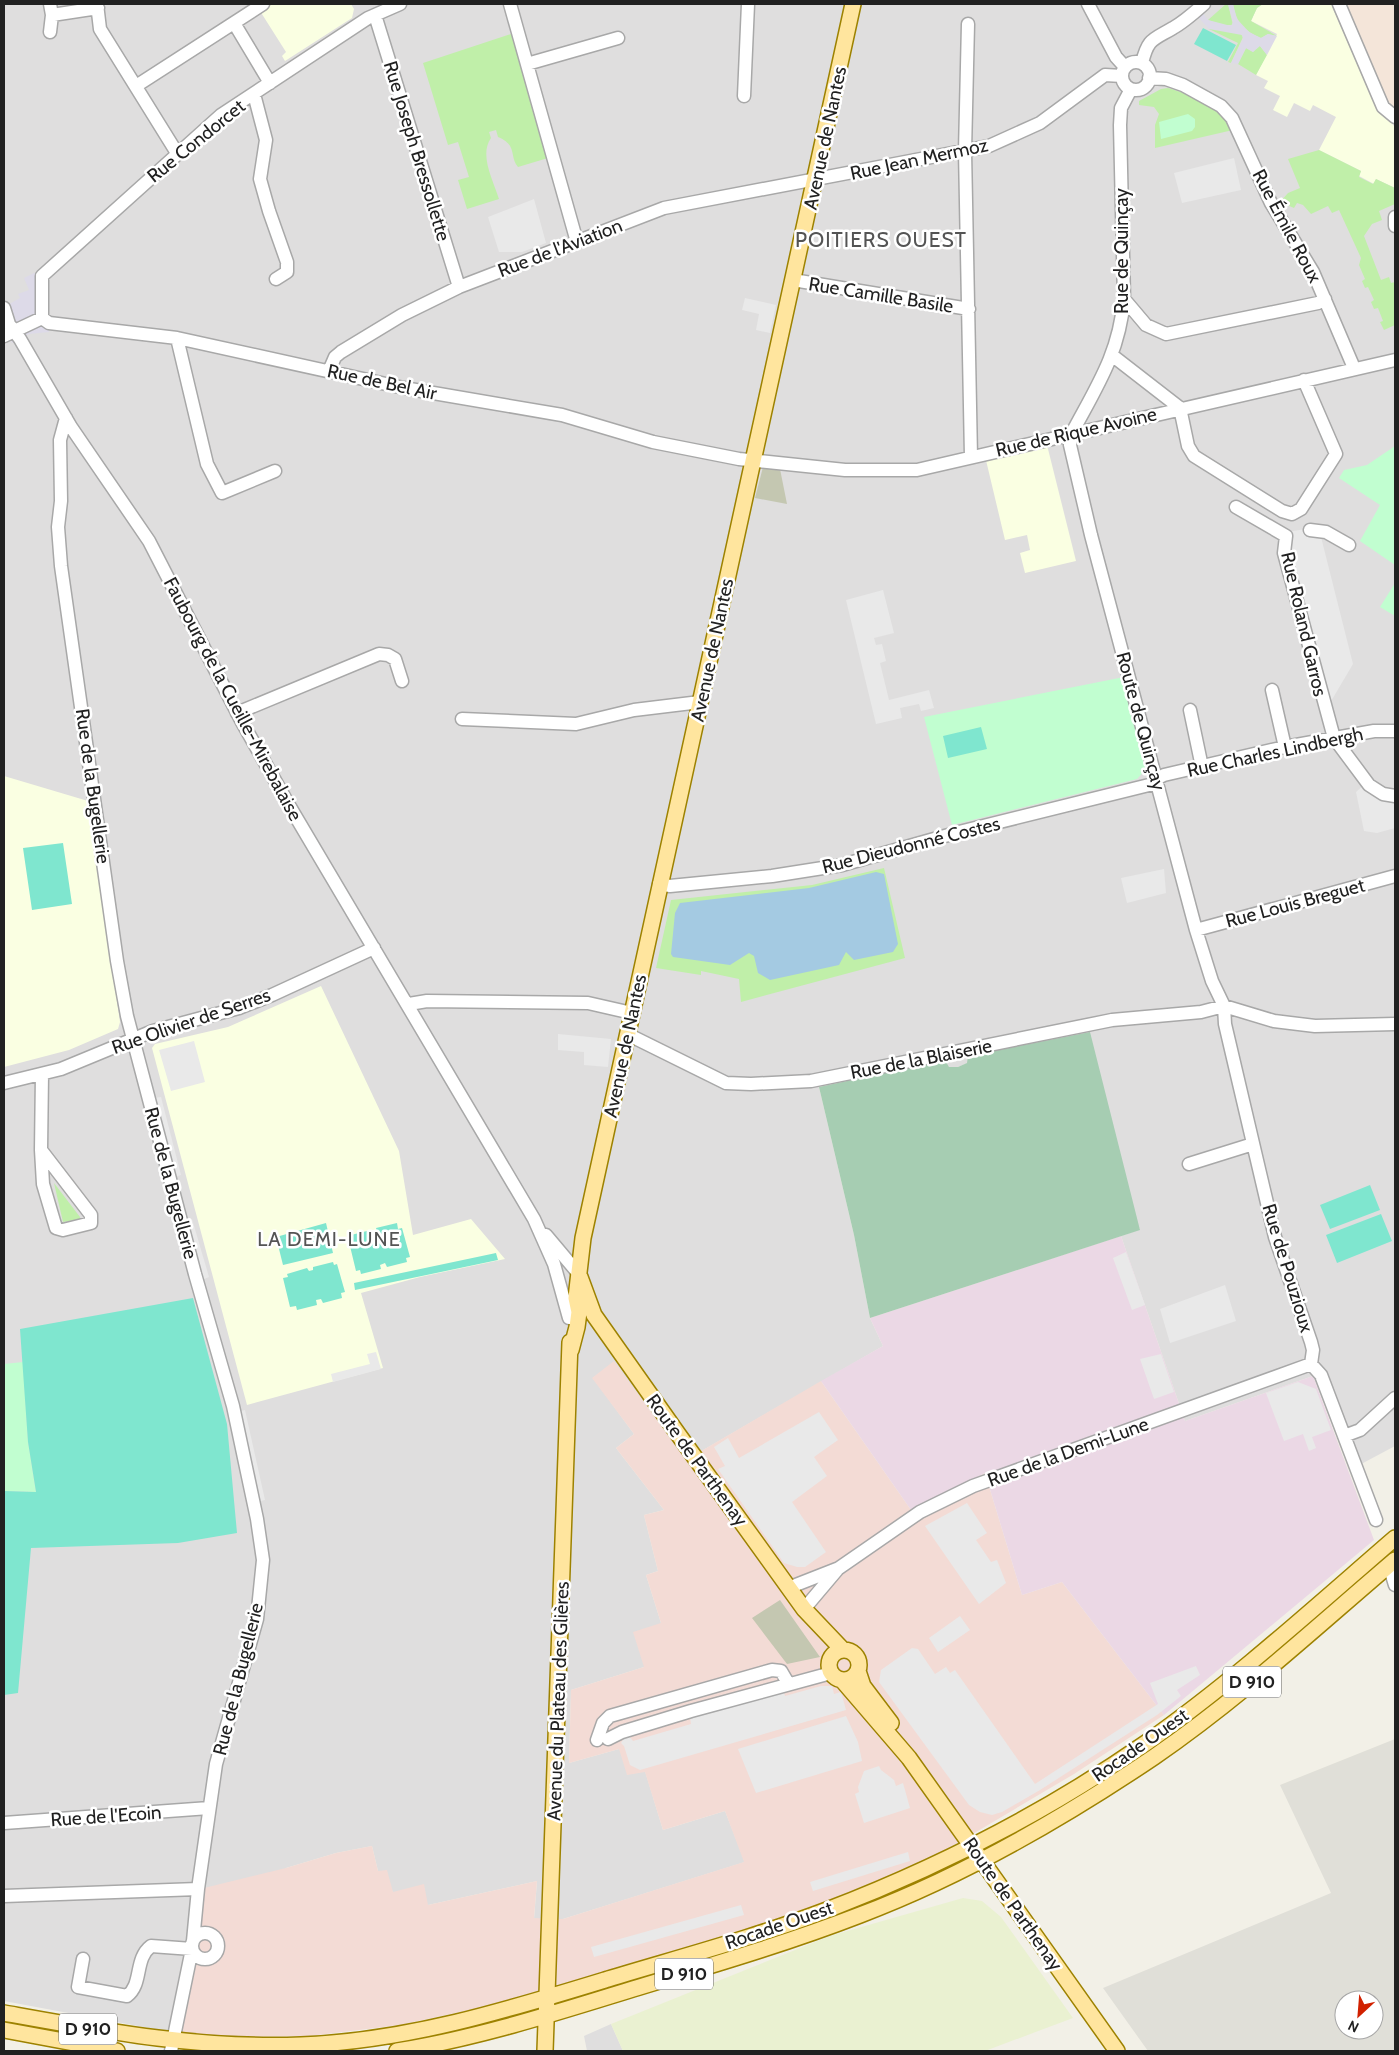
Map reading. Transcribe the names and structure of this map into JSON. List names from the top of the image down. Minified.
{"streets":{"main road":["Avenue de Nantes","Route de Parthenay","D 910","Avenue du Plateau des Glières","Rocade Ouest"],"street":["Rue Condorcet","Rue Joseph Bressollette","Rue Jean Mermoz","Rue Émile Roux","Rue de l'Aviation","Rue de Quinçay","Rue Camille Basile","Rue de Bel Air","Rue de Rique Avoine","Rue Roland Garros","Faubourg de la Cueille-Mirebalaise","Route de Quinçay","Rue Charles Lindbergh","Rue de la Bugellerie","Rue Dieudonné Costes","Rue Louis Breguet","Rue Olivier de Serres","Rue de la Blaiserie","Rue de Pouzioux","Rue de la Demi-Lune","Rue de l'Ecoin"]},"crossings":[["Avenue de Nantes","Rue Jean Mermoz"],["Avenue de Nantes","Rue de l'Aviation"],["Avenue de Nantes","Rue Camille Basile"],["Avenue de Nantes","Rue de Bel Air"],["Avenue de Nantes","Rue de Rique Avoine"],["Avenue de Nantes","Rue Dieudonné Costes"],["Avenue de Nantes","Rue de la Blaiserie"],["Avenue de Nantes","Route de Parthenay"],["Avenue de Nantes","Avenue du Plateau des Glières"],["Rue Condorcet","Rue Joseph Bressollette"],["Rue Condorcet","Rue de Bel Air"],["Rue Joseph Bressollette","Rue de l'Aviation"],["Rue Jean Mermoz","Rue Émile Roux"],["Rue Jean Mermoz","Rue de l'Aviation"],["Rue Jean Mermoz","Rue de Quinçay"],["Rue Émile Roux","Rue de Quinçay"],["Rue Émile Roux","Rue de Rique Avoine"],["Rue de l'Aviation","Rue de Bel Air"],["Rue de Quinçay","Rue de Rique Avoine"],["Rue de Quinçay","Route de Quinçay"],["Rue de Bel Air","Rue de Rique Avoine"],["Rue de Rique Avoine","Route de Quinçay"],["Rue Roland Garros","Rue Charles Lindbergh"],["Faubourg de la Cueille-Mirebalaise","Rue de la Bugellerie"],["Faubourg de la Cueille-Mirebalaise","Rue Olivier de Serres"],["Route de Quinçay","Rue Charles Lindbergh"],["Route de Quinçay","Rue Dieudonné Costes"],["Route de Quinçay","Rue Louis Breguet"],["Route de Quinçay","Rue de la Blaiserie"],["Route de Quinçay","Rue de Pouzioux"],["Rue Charles Lindbergh","Rue Dieudonné Costes"],["Rue de la Bugellerie","Rue Olivier de Serres"],["Rue de la Bugellerie","Rocade Ouest"],["Rue de la Bugellerie","Rue de l'Ecoin"],["Rue de la Blaiserie","Rue de Pouzioux"],["Rue de Pouzioux","Rue de la Demi-Lune"],["Rue de la Demi-Lune","Route de Parthenay"],["Route de Parthenay","D 910"],["Route de Parthenay","Avenue du Plateau des Glières"],["Route de Parthenay","Rocade Ouest"],["D 910","Avenue du Plateau des Glières"],["D 910","Rocade Ouest"],["Avenue du Plateau des Glières","Rocade Ouest"]],"districts":["POITIERS OUEST","LA DEMI-LUNE"],"north":"bottom left"}
